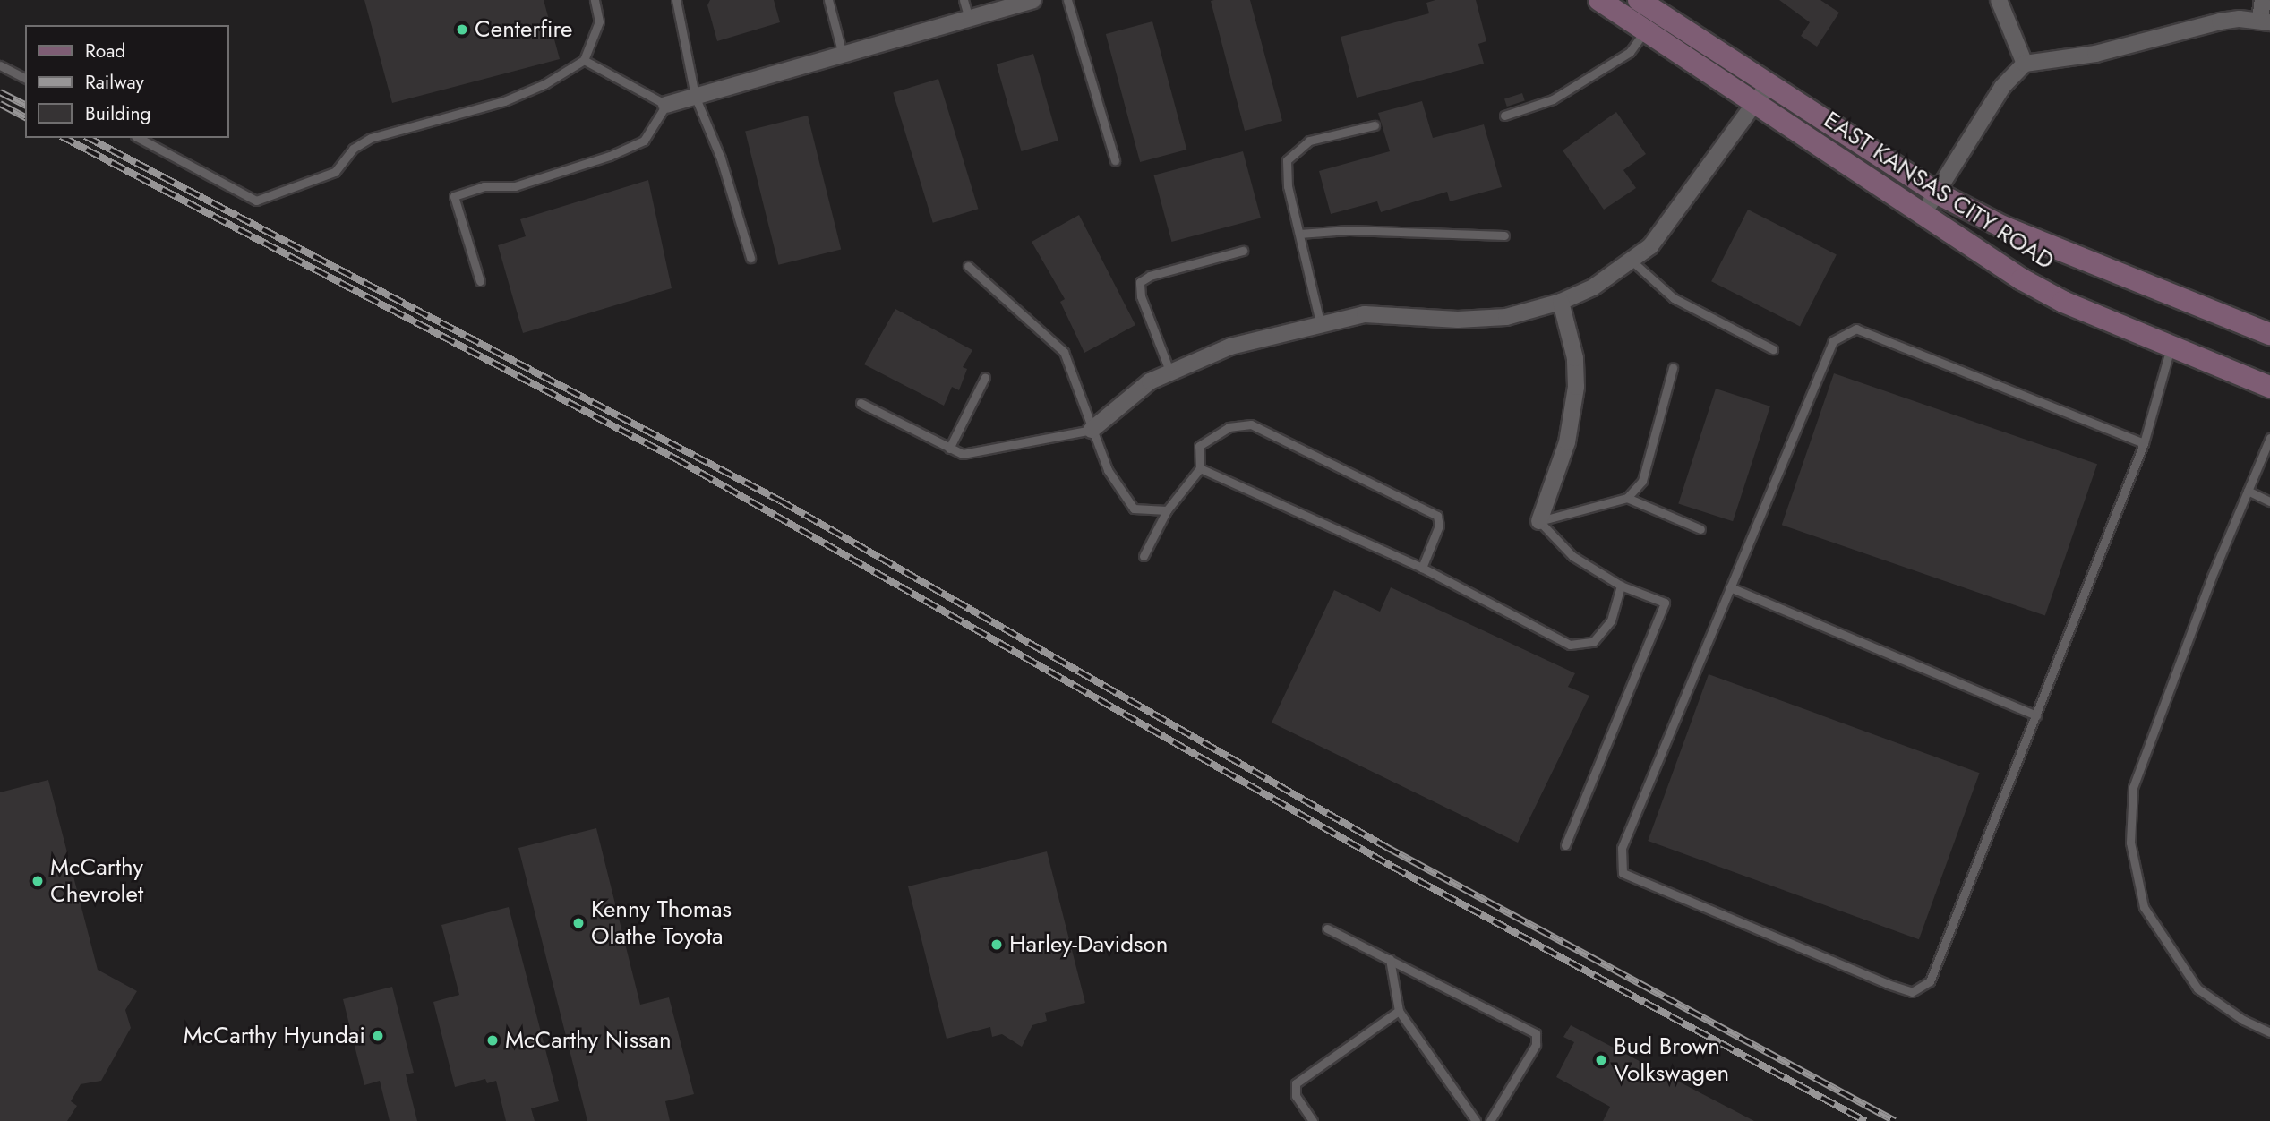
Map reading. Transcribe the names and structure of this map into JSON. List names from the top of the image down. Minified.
{"streets":{"main road":["EAST KANSAS CITY ROAD"]},"places":["Centerfire","McCarthy Chevrolet","Kenny Thomas Olathe Toyota","Harley-Davidson","McCarthy Hyundai","McCarthy Nissan","Bud Brown Volkswagen"],"legend":["Road","Railway","Building"]}
